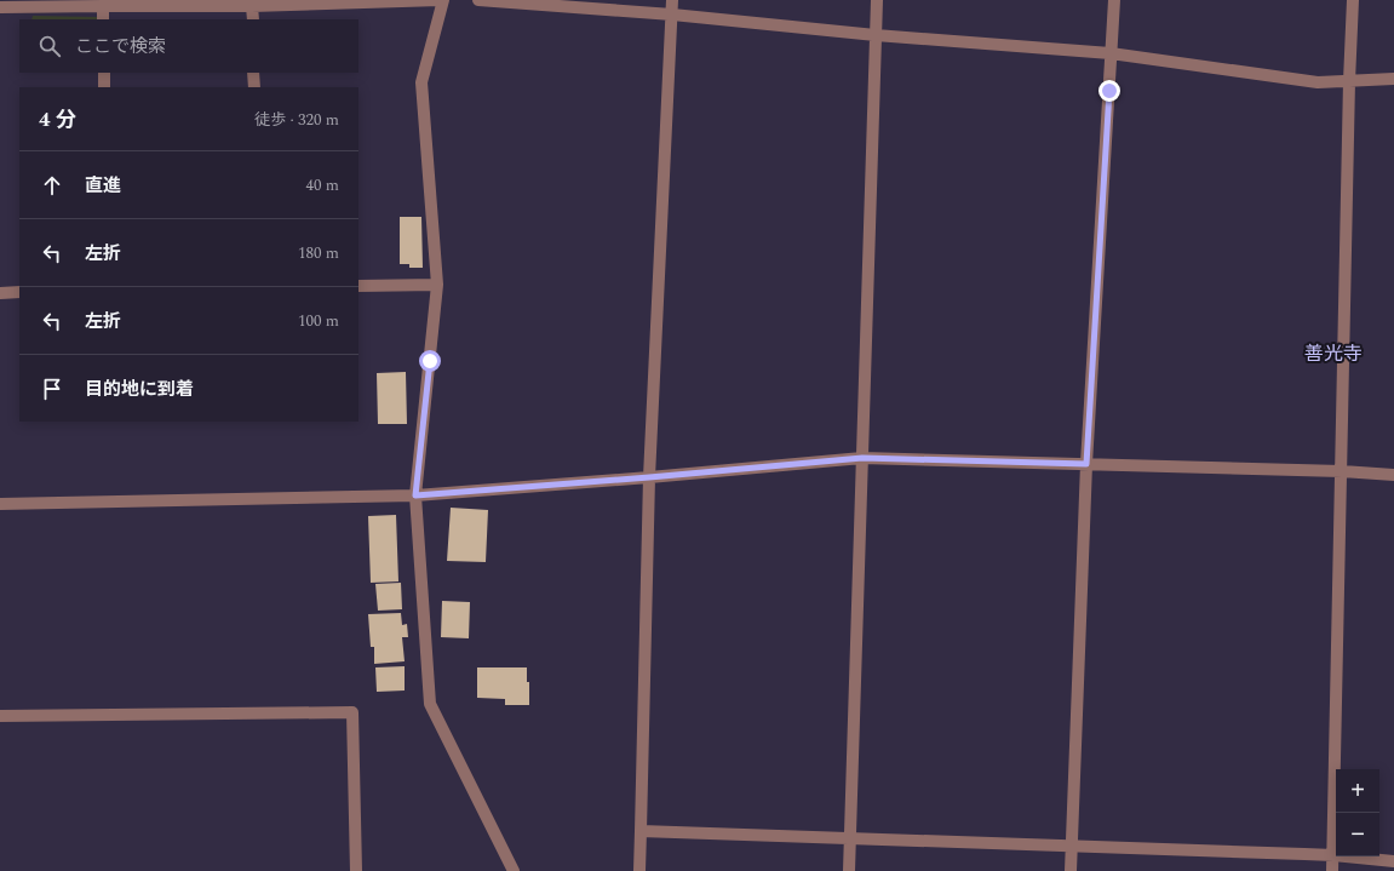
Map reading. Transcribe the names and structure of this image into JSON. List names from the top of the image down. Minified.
{"districts":["善光寺"],"page":{"search":"ここで検索","heading":["4 分","徒歩 · 320 m"],"list":[["直進","40 m"],["左折","180 m"],["左折","100 m"],"目的地に到着"],"map_buttons":["+","−"]}}
